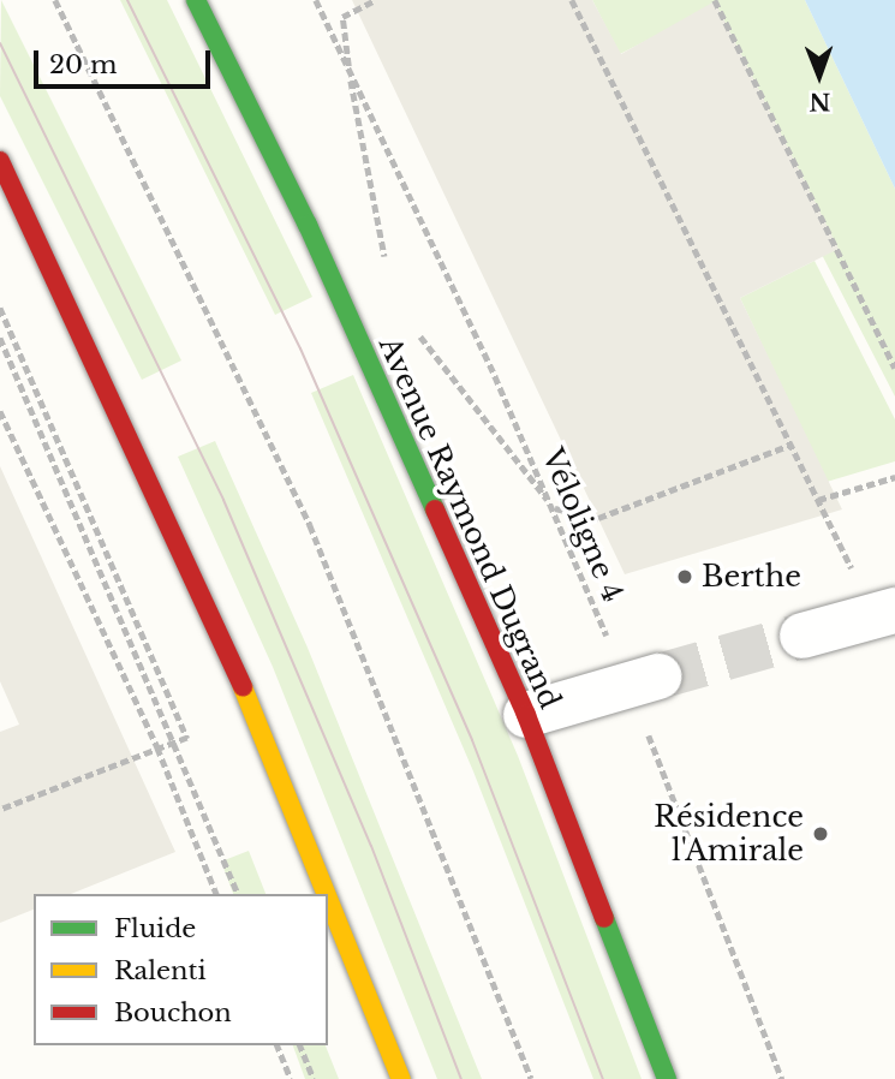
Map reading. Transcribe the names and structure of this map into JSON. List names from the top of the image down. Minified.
{"streets":{"main road":["Avenue Raymond Dugrand"],"path":["Véloligne 4"]},"places":["Berthe","Résidence l'Amirale"],"legend":["Fluide","Ralenti","Bouchon"],"scale_bar":"20 m","north":"bottom"}
